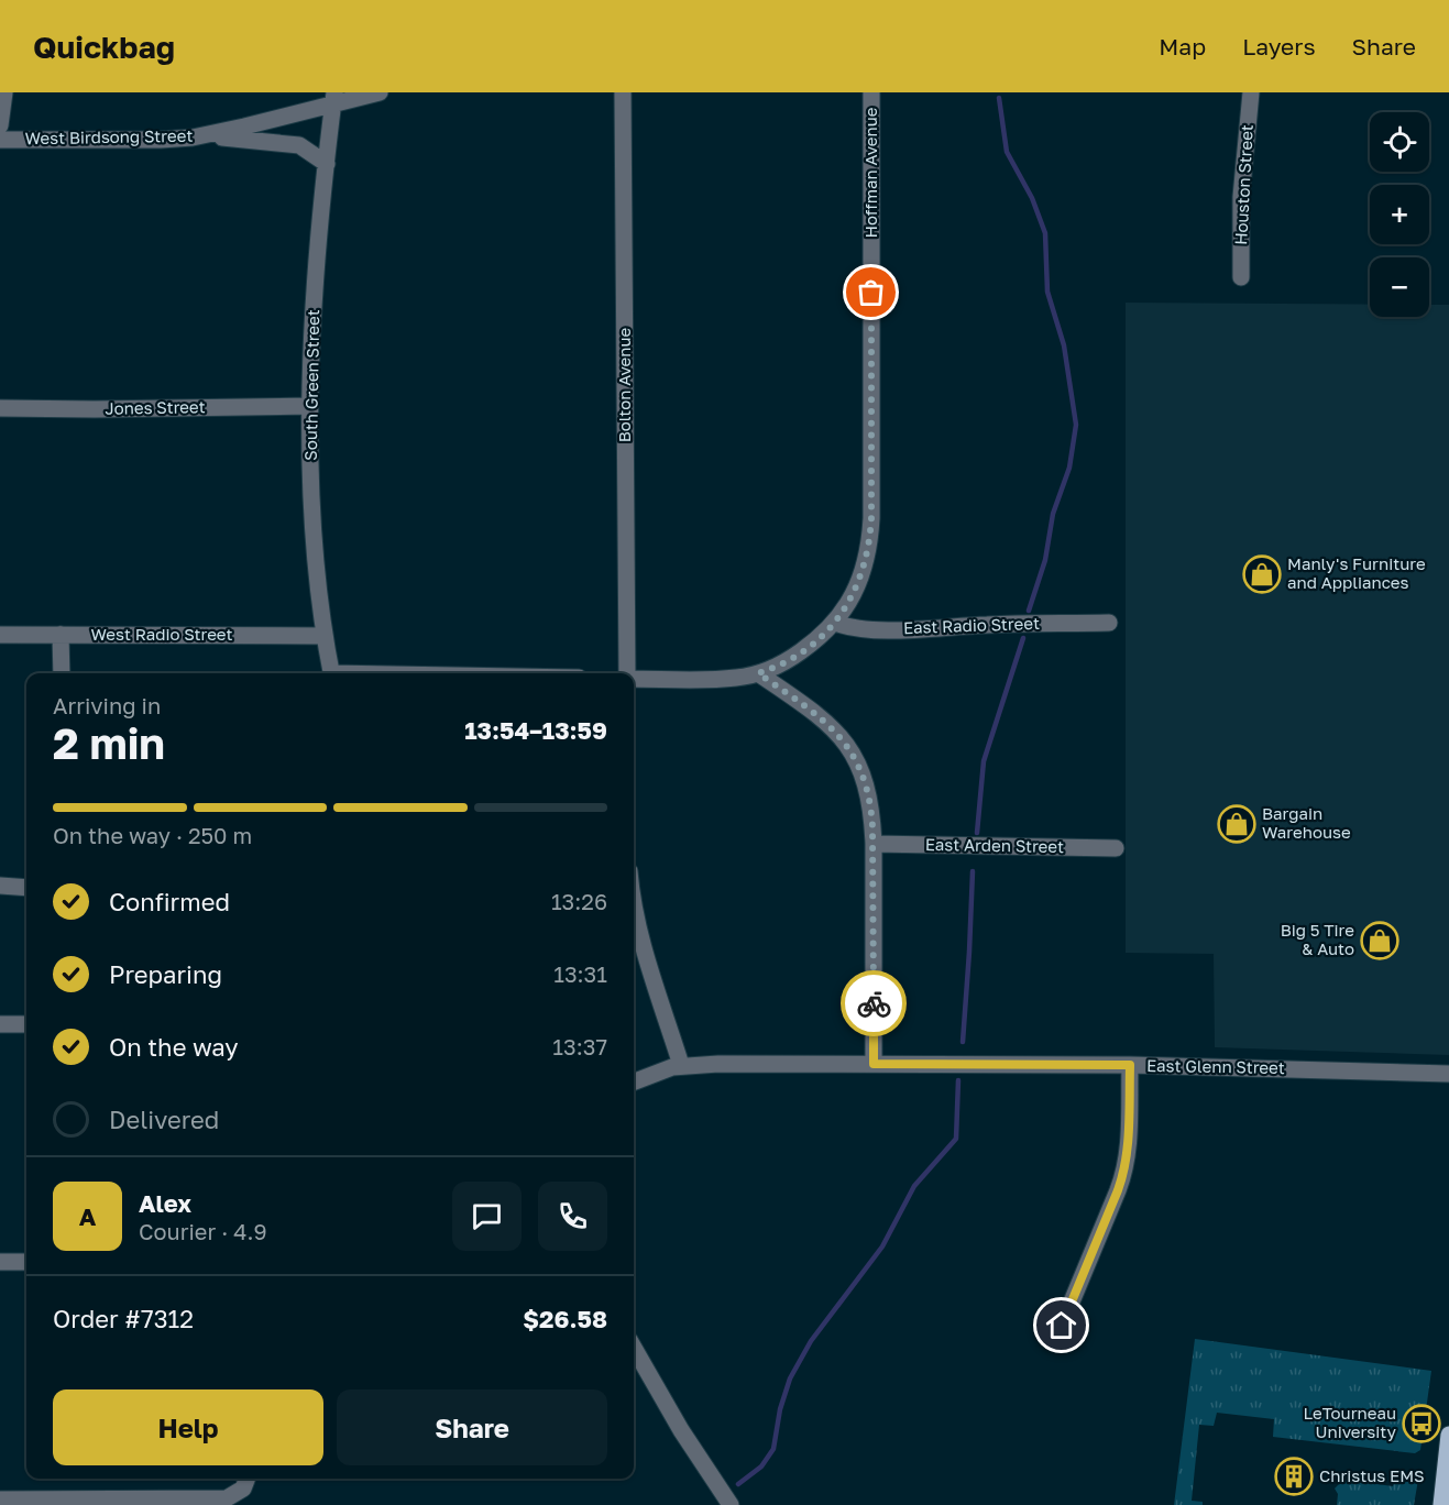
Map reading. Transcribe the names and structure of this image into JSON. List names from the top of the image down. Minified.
{"streets":{"street":["West Birdsong Street","Hoffman Avenue","Houston Street","South Green Street","Bolton Avenue","Jones Street","East Radio Street","West Radio Street","East Arden Street","East Glenn Street"]},"crossings":[["West Birdsong Street","South Green Street"],["Hoffman Avenue","East Radio Street"],["South Green Street","Jones Street"],["South Green Street","West Radio Street"]],"places":{"shop":["Manly's Furniture and Appliances","Bargain Warehouse","Big 5 Tire & Auto"],"bus stop":["LeTourneau University"],"building":["Christus EMS"]},"page":{"header":"Quickbag","nav":["Map","Layers","Share"],"map_buttons":["+","−"],"heading":["2 min","Arriving in","13:54–13:59"],"panel":["Alex","Courier · 4.9","Order #7312","$26.58"],"bar":"On the way · 250 m","list":[["Confirmed","13:26"],["Preparing","13:31"],["On the way","13:37"],"Delivered"],"round":"A","buttons":["Help","Share"]}}
